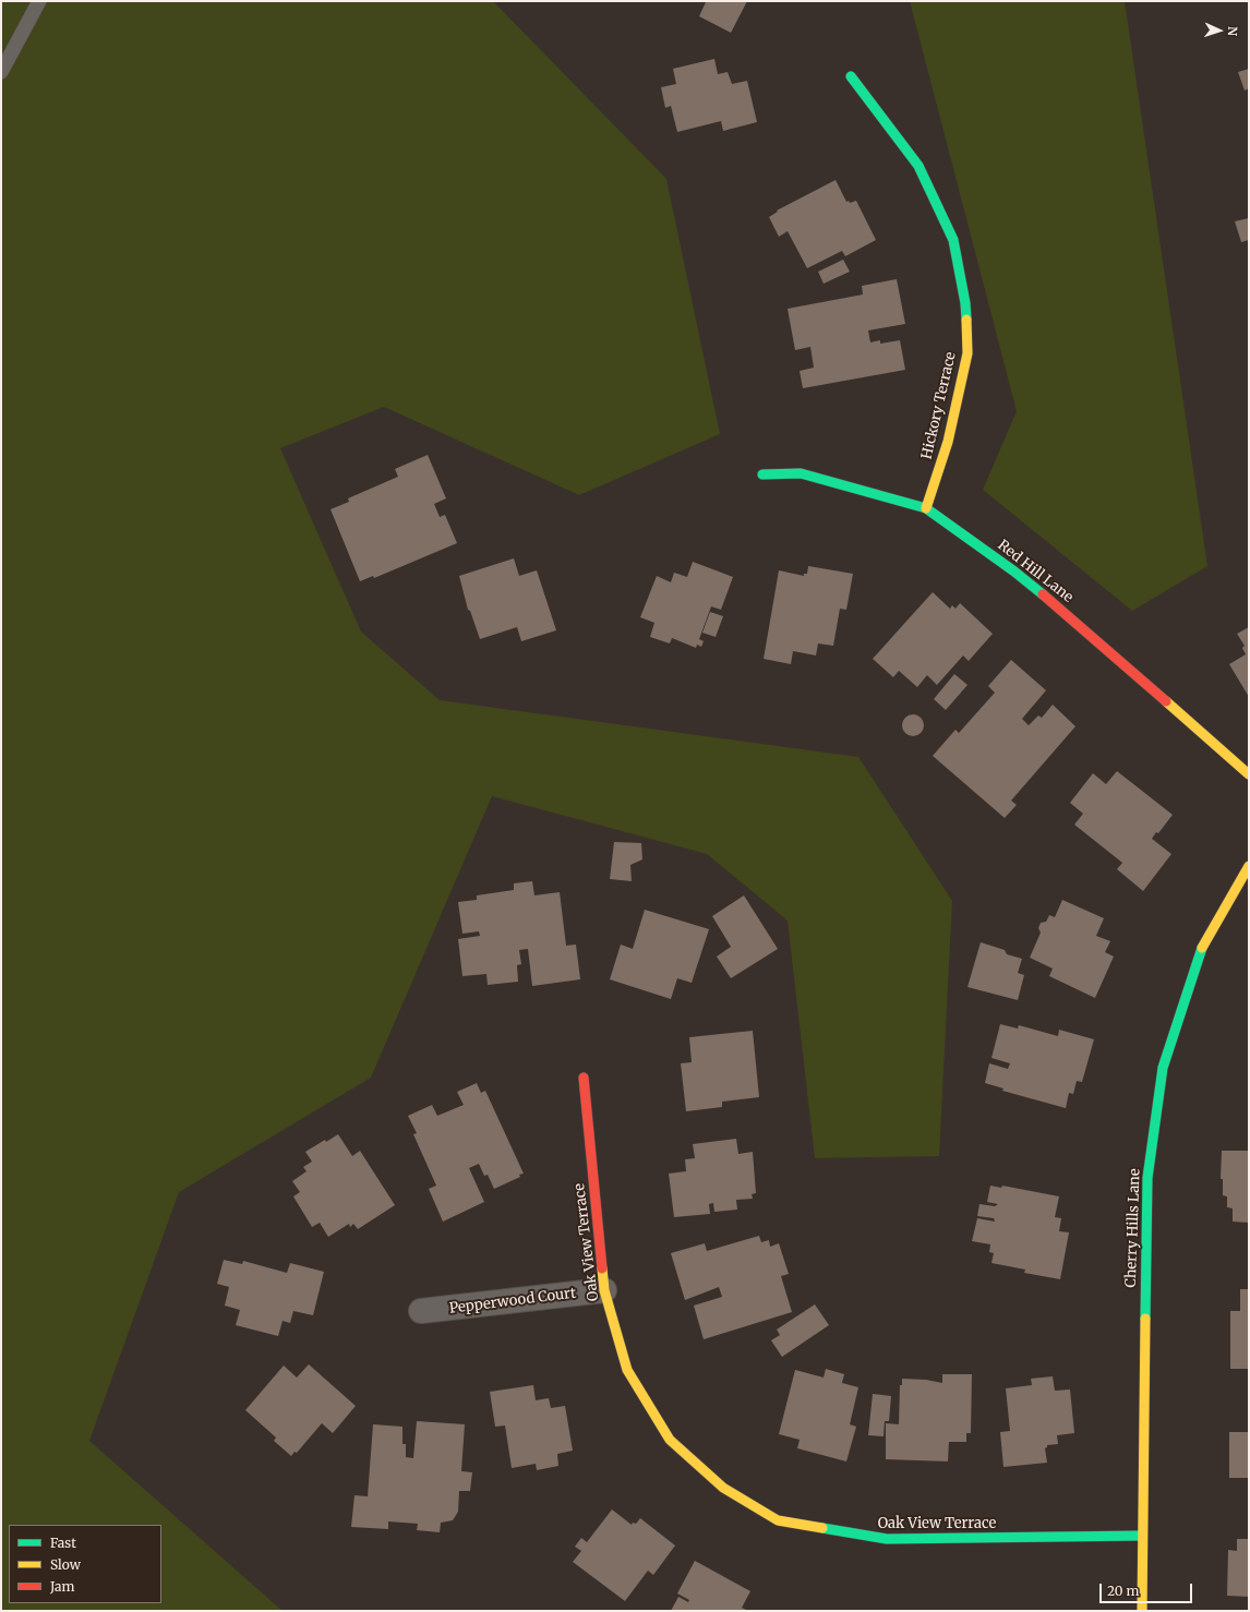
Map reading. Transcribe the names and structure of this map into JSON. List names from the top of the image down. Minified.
{"streets":{"street":["Hickory Terrace","Red Hill Lane","Cherry Hills Lane","Oak View Terrace","Pepperwood Court"]},"crossings":[["Hickory Terrace","Red Hill Lane"],["Cherry Hills Lane","Oak View Terrace"],["Oak View Terrace","Pepperwood Court"]],"legend":["Fast","Slow","Jam"],"scale_bar":"20 m","north":"right"}
